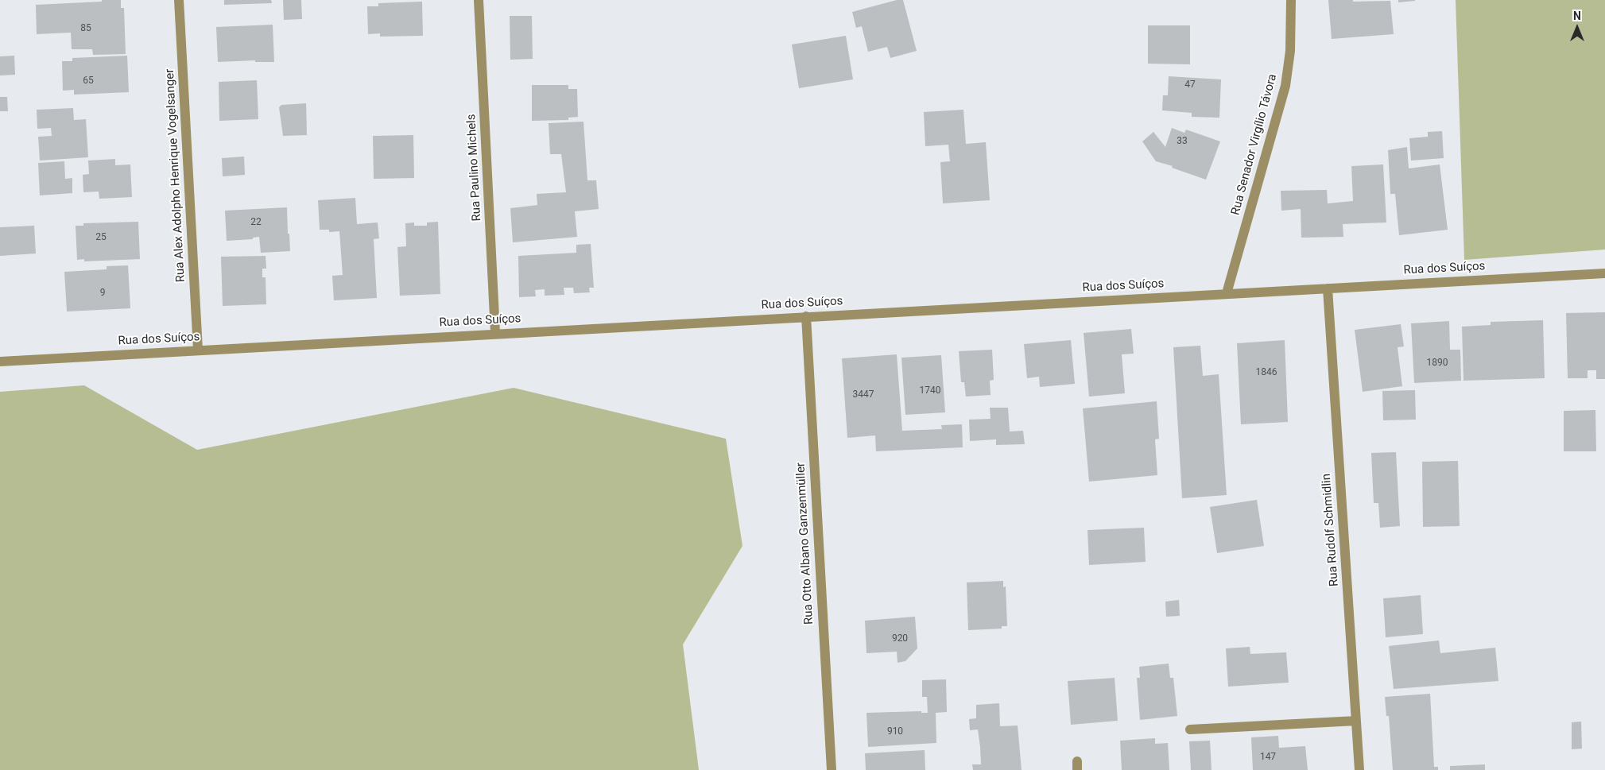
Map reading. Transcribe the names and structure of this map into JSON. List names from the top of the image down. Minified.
{"streets":{"street":["Rua Senador Virgílio Távora","Rua Paulino Michels","Rua Alex Adolpho Henrique Vogelsanger","Rua dos Suíços","Rua Rudolf Schmidlin","Rua Otto Albano Ganzenmüller"]},"crossings":[["Rua Senador Virgílio Távora","Rua dos Suíços"],["Rua Paulino Michels","Rua dos Suíços"],["Rua Alex Adolpho Henrique Vogelsanger","Rua dos Suíços"],["Rua dos Suíços","Rua Rudolf Schmidlin"],["Rua dos Suíços","Rua Otto Albano Ganzenmüller"]],"house_numbers":["85","65","47","33","22","25","9","1890","1846","1740","3447","920","910","147"],"north":"top"}
